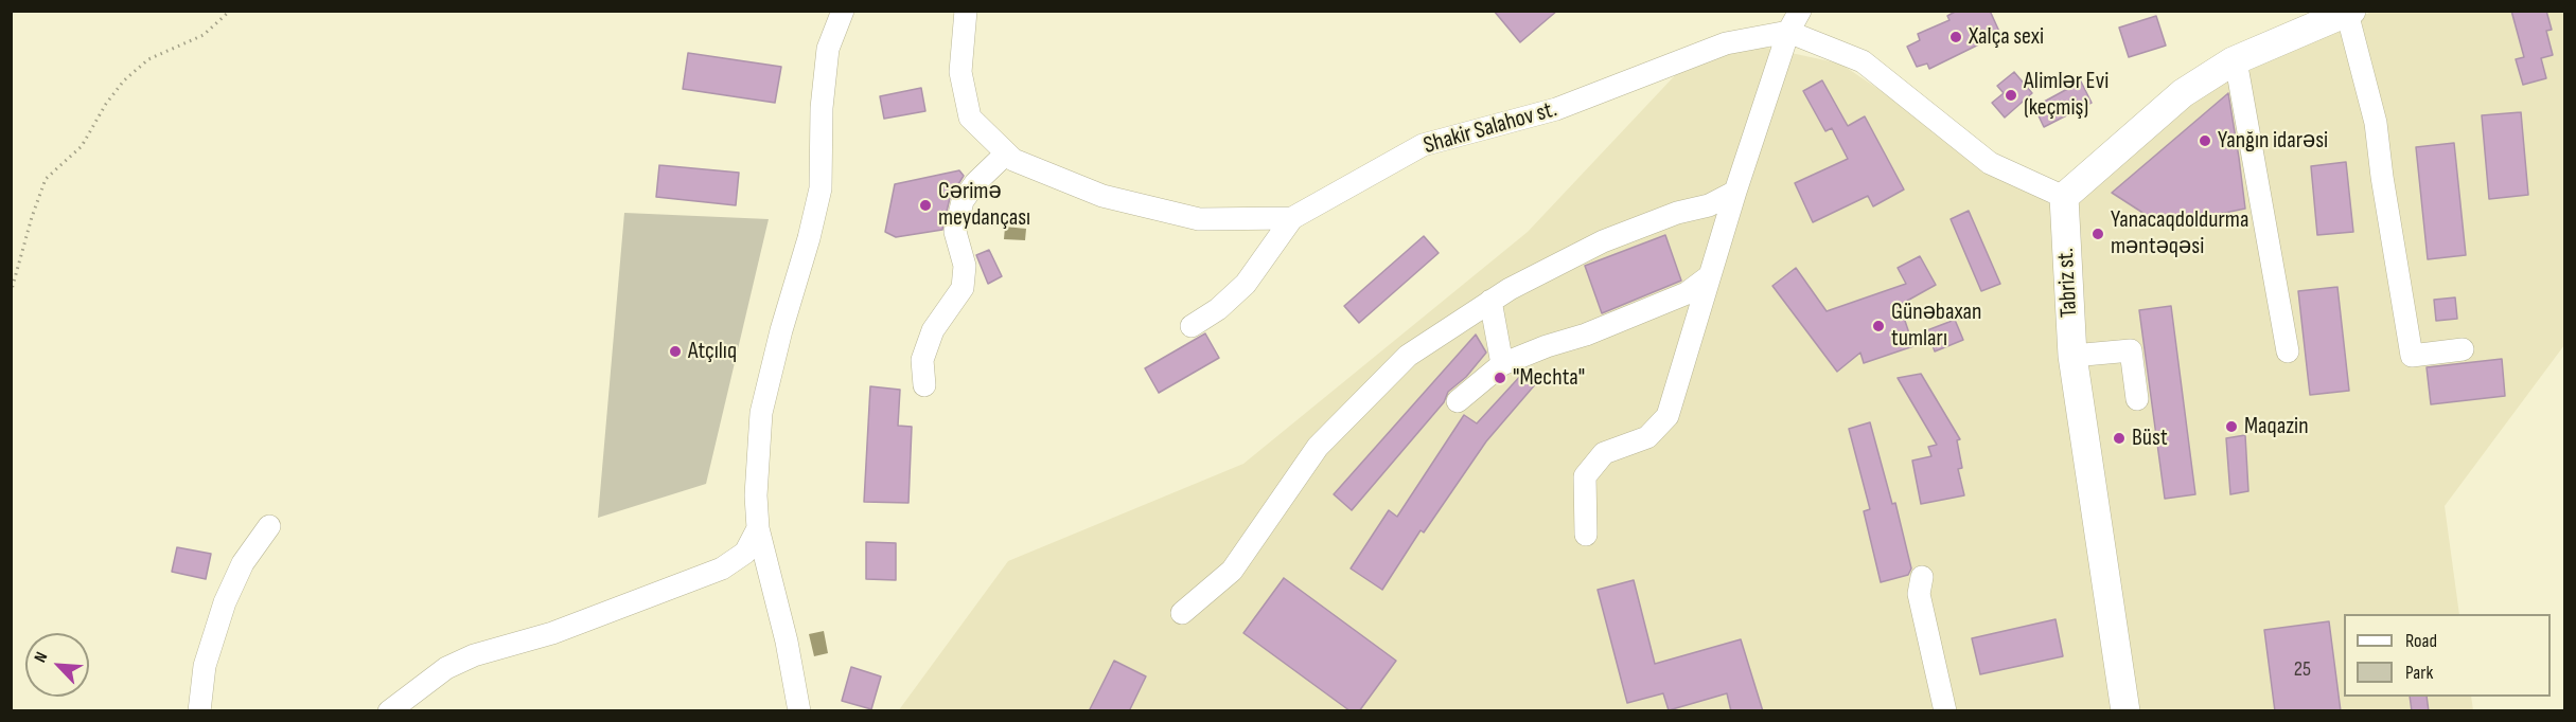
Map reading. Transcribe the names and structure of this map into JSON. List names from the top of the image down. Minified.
{"streets":{"main road":["Tabriz st."],"street":["Shakir Salahov st."]},"places":["Xalça sexi","Alimlər Evi (keçmiş)","Yanğın idarəsi","Cərimə meydançası","Yanacaqdoldurma məntəqəsi","Günəbaxan tumları","Atçılıq","\"Mechta\"","Maqazin","Büst"],"house_numbers":["25"],"legend":["Road","Park"],"north":"top left"}
